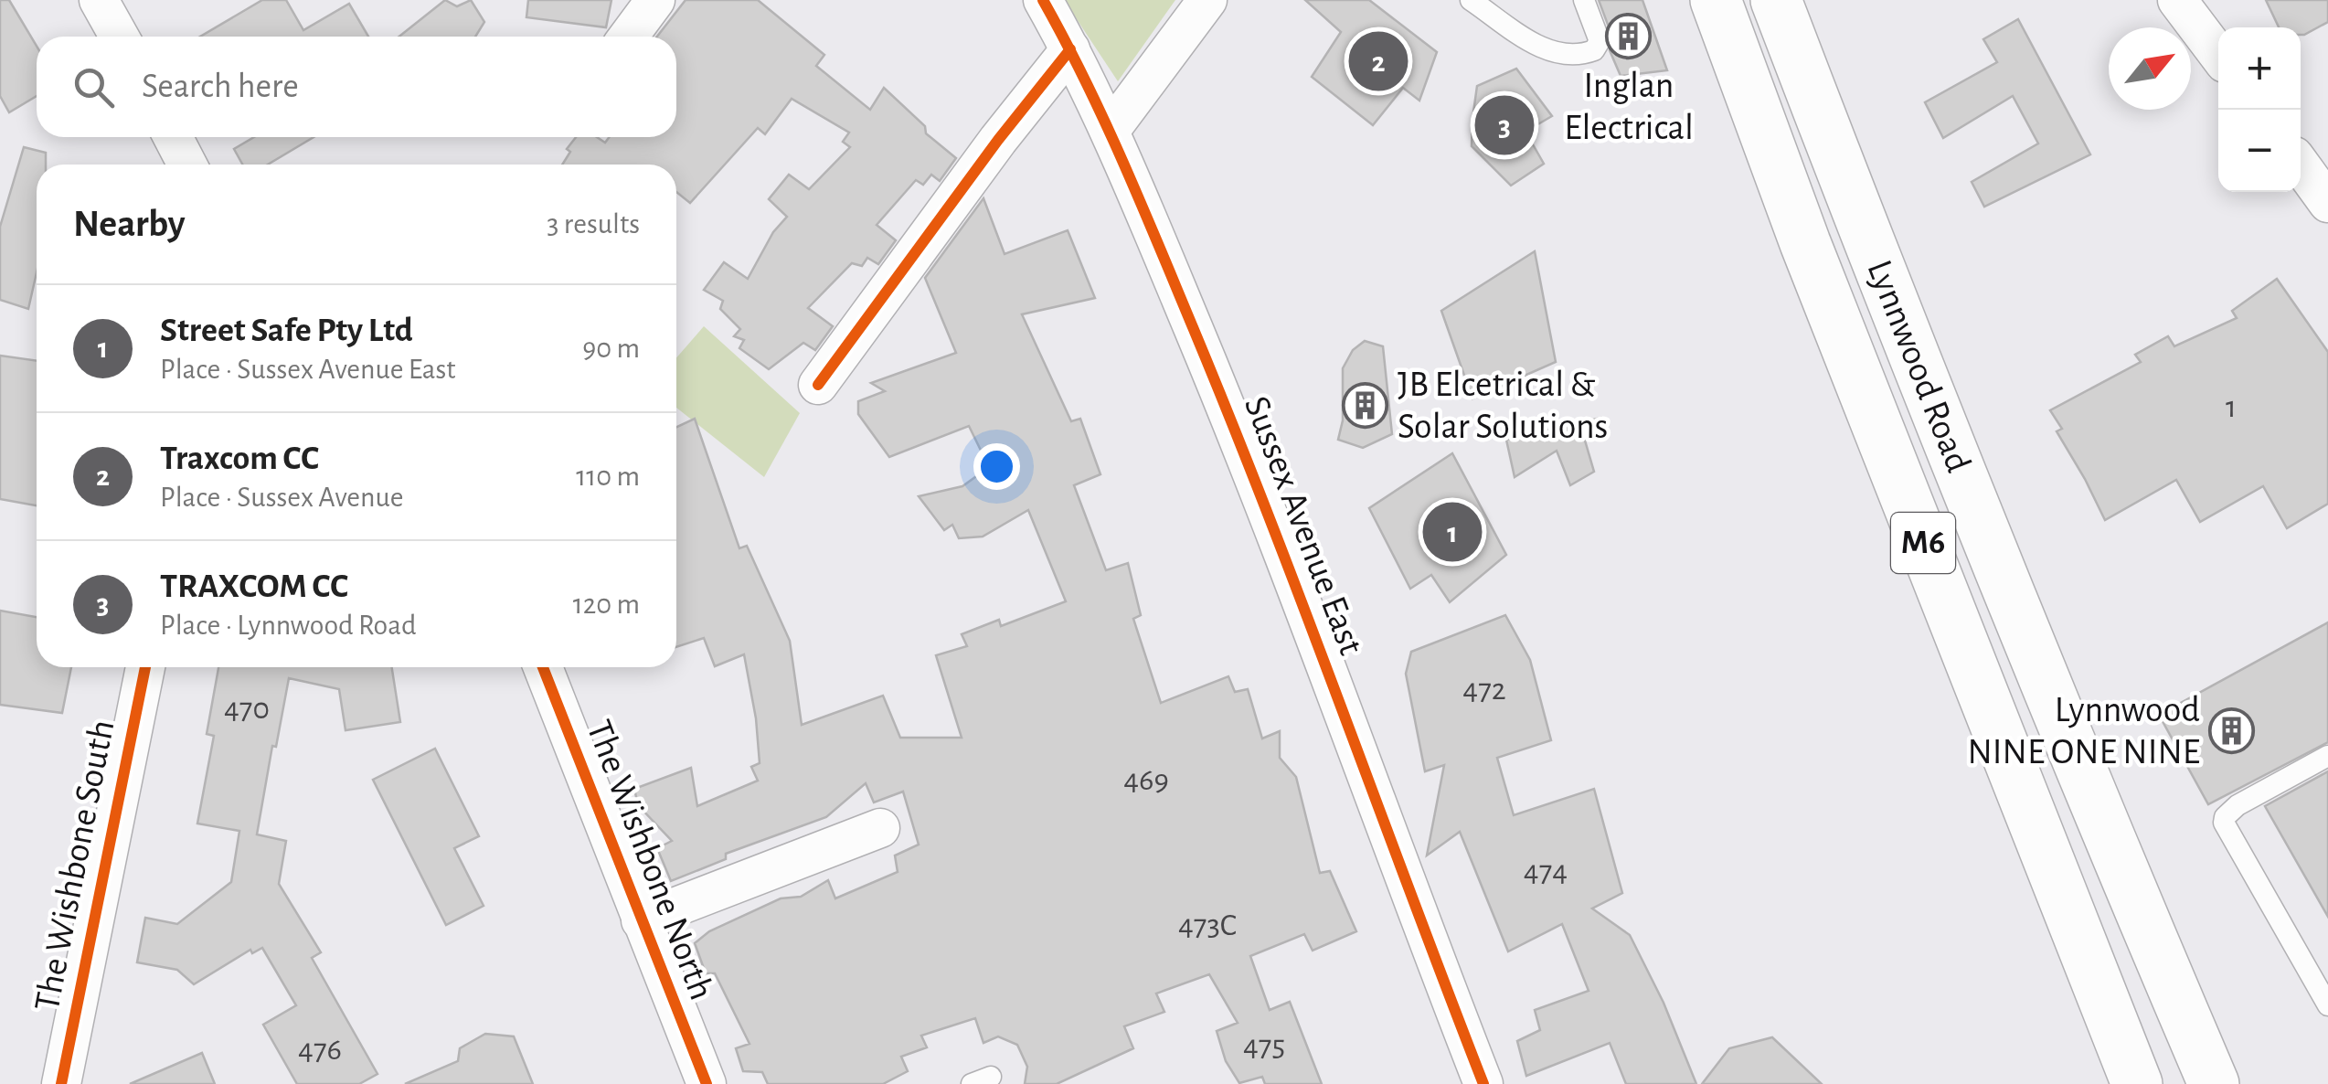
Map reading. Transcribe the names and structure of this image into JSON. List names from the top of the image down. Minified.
{"streets":{"main road":["Lynnwood Road","M6"],"street":["Sussex Avenue East","The Wishbone North","The Wishbone South"]},"places":{"building":["Inglan Electrical","JB Elcetrical & Solar Solutions","Lynnwood NINE ONE NINE"]},"house_numbers":["1","472","470","469","474","473C","475","476"],"north":"top right","page":{"map_buttons":["+","−"],"pins":["2","3","1"],"search":"Search here","heading":["Nearby","3 results"],"list":[{"mark":"1","name":"Street Safe Pty Ltd","note":"Place · Sussex Avenue East","value":"90 m"},{"mark":"2","name":"Traxcom CC","note":"Place · Sussex Avenue","value":"110 m"},{"mark":"3","name":"TRAXCOM CC","note":"Place · Lynnwood Road","value":"120 m"}]}}
